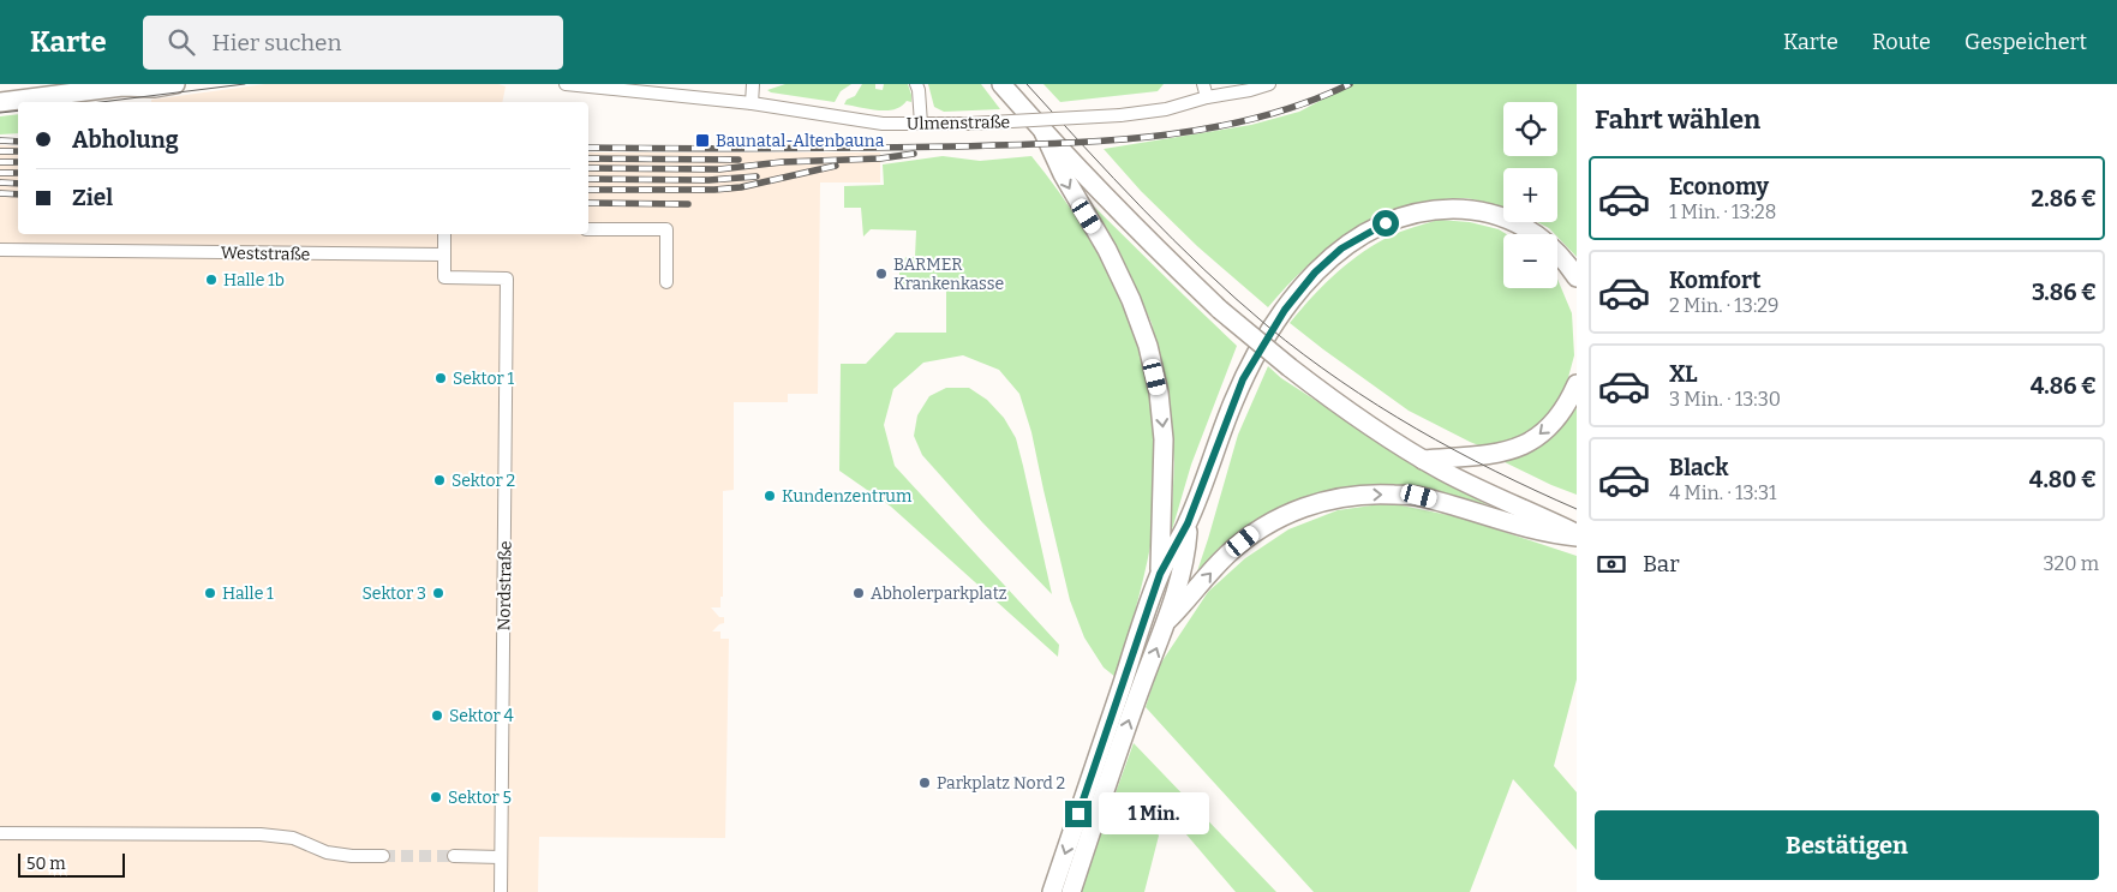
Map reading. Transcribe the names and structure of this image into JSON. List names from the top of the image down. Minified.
{"streets":{"street":["Ulmenstraße","Weststraße","Nordstraße"]},"crossings":[["Weststraße","Nordstraße"]],"places":{"transit":["Baunatal-Altenbauna"],"other":["BARMER Krankenkasse","Halle 1b","Sektor 1","Sektor 2","Kundenzentrum","Halle 1","Sektor 3","Abholerparkplatz","Sektor 4","Parkplatz Nord 2","Sektor 5"]},"scale_bar":"50 m","page":{"header":"Karte","search":"Hier suchen","nav":["Karte","Route","Gespeichert"],"heading":"Fahrt wählen","map_buttons":["+","−"],"banner":["Abholung","Ziel"],"list":[{"name":"Economy","note":"1 Min. · 13:28","value":"2.86 €"},{"name":"Komfort","note":"2 Min. · 13:29","value":"3.86 €"},{"name":"XL","note":"3 Min. · 13:30","value":"4.86 €"},{"name":"Black","note":"4 Min. · 13:31","value":"4.80 €"}],"pay":["Bar","320 m"],"bubble":"1 Min.","buttons":"Bestätigen","scale":"50 m"}}
